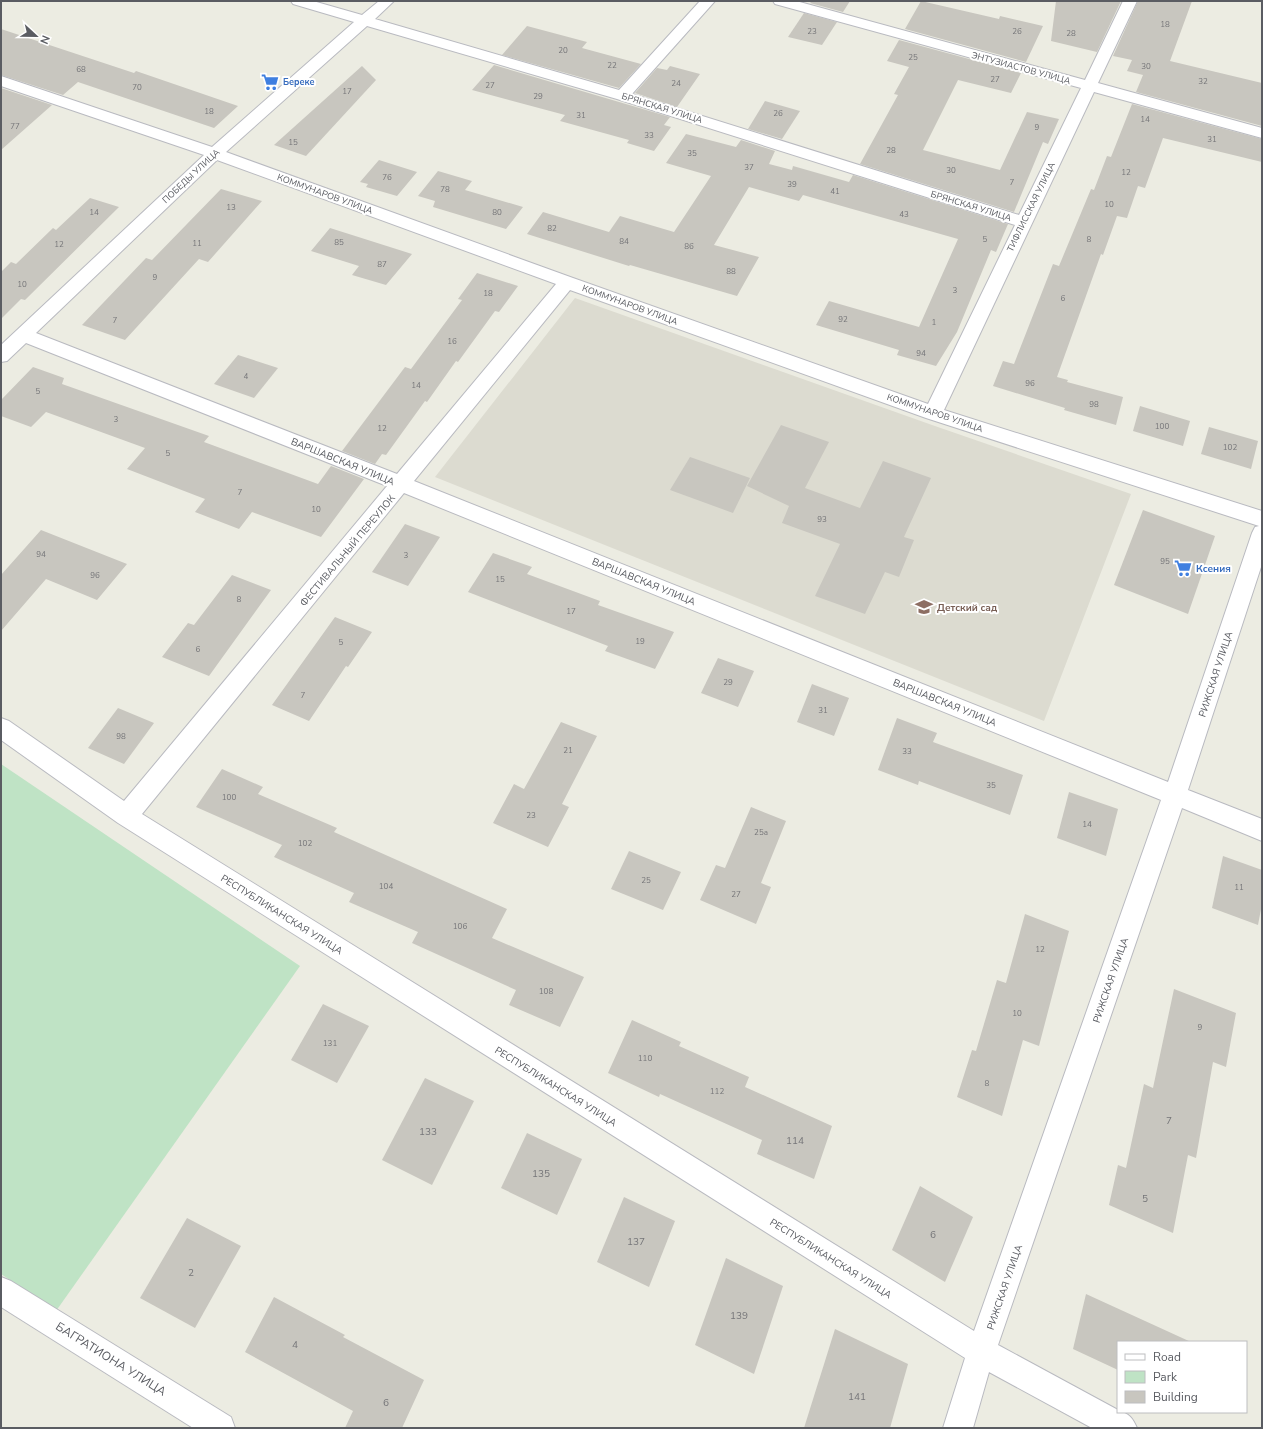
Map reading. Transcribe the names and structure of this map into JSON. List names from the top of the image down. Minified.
{"streets":{"street":["ЭНТУЗИАСТОВ УЛИЦА","БРЯНСКАЯ УЛИЦА","ПОБЕДЫ УЛИЦА","КОММУНАРОВ УЛИЦА","ТИФЛИССКАЯ УЛИЦА","ВАРШАВСКАЯ УЛИЦА","ФЕСТИВАЛЬНЫЙ ПЕРЕУЛОК","РИЖСКАЯ УЛИЦА","РЕСПУБЛИКАНСКАЯ УЛИЦА","БАГРАТИОНА УЛИЦА"]},"crossings":[["ЭНТУЗИАСТОВ УЛИЦА","ТИФЛИССКАЯ УЛИЦА"],["БРЯНСКАЯ УЛИЦА","ПОБЕДЫ УЛИЦА"],["БРЯНСКАЯ УЛИЦА","ТИФЛИССКАЯ УЛИЦА"],["ПОБЕДЫ УЛИЦА","КОММУНАРОВ УЛИЦА"],["ПОБЕДЫ УЛИЦА","ВАРШАВСКАЯ УЛИЦА"],["КОММУНАРОВ УЛИЦА","ТИФЛИССКАЯ УЛИЦА"],["КОММУНАРОВ УЛИЦА","ФЕСТИВАЛЬНЫЙ ПЕРЕУЛОК"],["ВАРШАВСКАЯ УЛИЦА","ФЕСТИВАЛЬНЫЙ ПЕРЕУЛОК"],["ВАРШАВСКАЯ УЛИЦА","РИЖСКАЯ УЛИЦА"],["ФЕСТИВАЛЬНЫЙ ПЕРЕУЛОК","РЕСПУБЛИКАНСКАЯ УЛИЦА"],["РИЖСКАЯ УЛИЦА","РЕСПУБЛИКАНСКАЯ УЛИЦА"]],"places":{"supermarket":["Береке","Ксения"],"school or university":["Детский сад"]},"house_numbers":["18","23","26","28","20","25","22","30","68","27","32","24","27","70","17","29","18","26","31","14","77","9","33","31","15","28","35","37","30","12","76","7","39","78","41","10","13","14","80","43","82","5","8","84","85","11","12","86","87","88","9","10","3","18","6","92","7","1","16","94","4","96","14","5","98","3","100","12","102","5","7","10","93","94","3","95","96","15","8","17","19","5","6","29","7","31","98","21","33","35","100","23","14","25a","102","25","104","11","27","106","12","108","10","9","131","110","8","112","7","133","114","135","5","6","137","2","139","4","141","6"],"legend":["Road","Park","Building"],"north":"right"}
